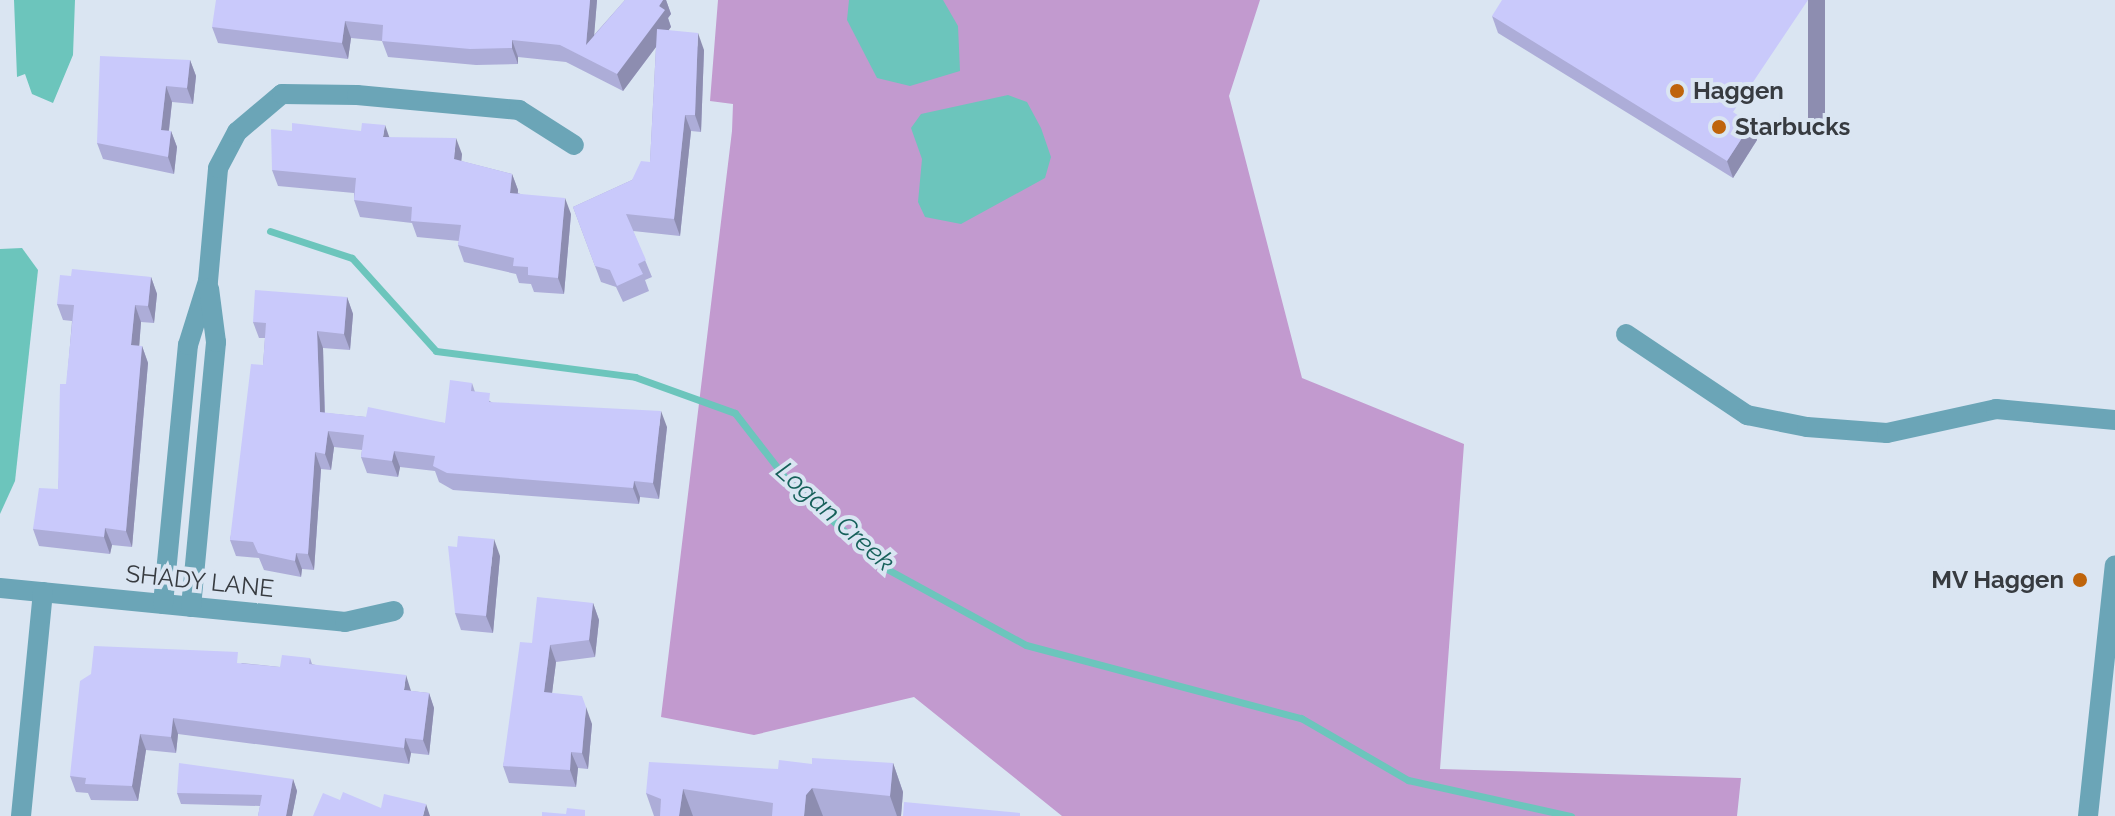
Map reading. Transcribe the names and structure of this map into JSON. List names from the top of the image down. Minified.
{"streets":{"street":["SHADY LANE"]},"water":["Logan Creek"],"places":["Haggen","Starbucks","MV Haggen"]}
